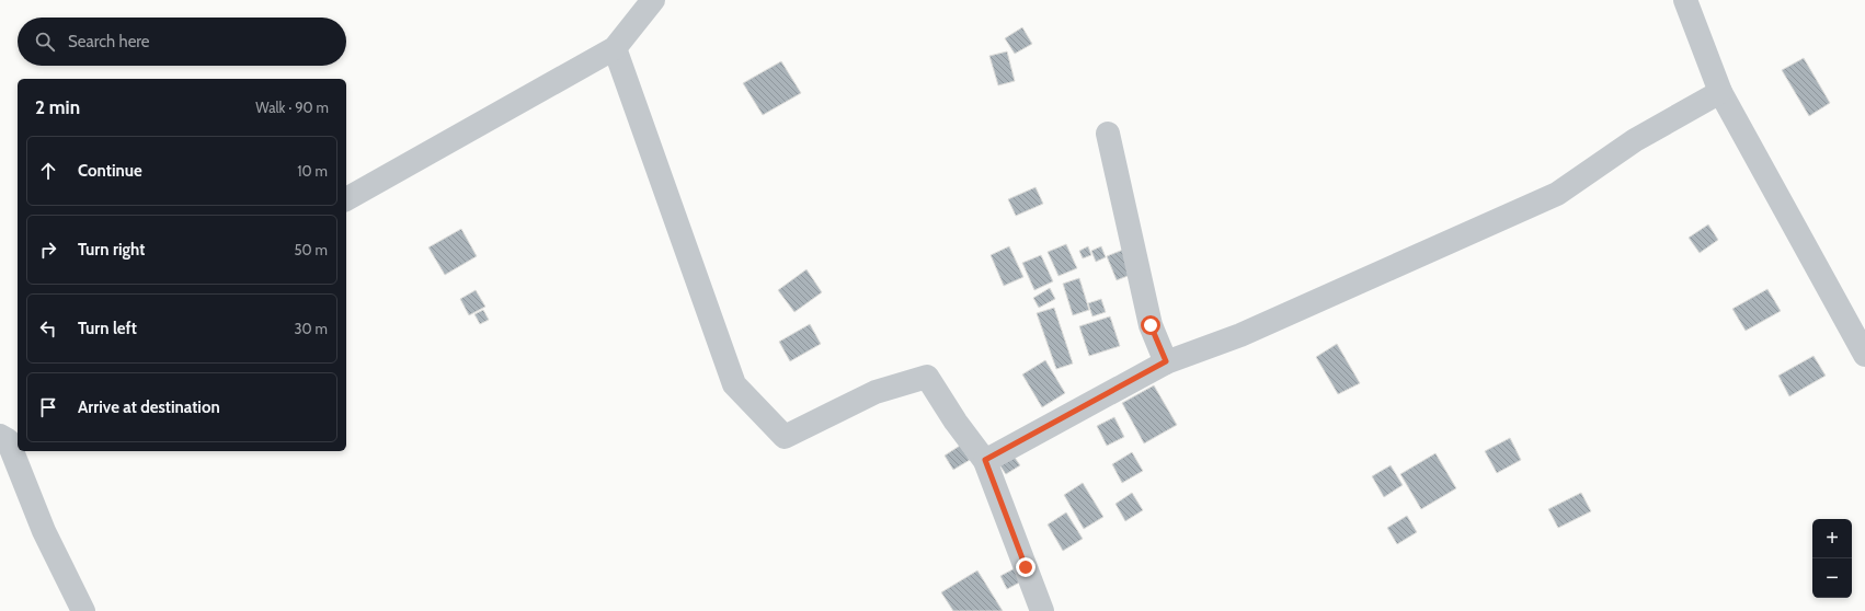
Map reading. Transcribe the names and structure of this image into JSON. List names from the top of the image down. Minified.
{"page":{"search":"Search here","heading":["2 min","Walk · 90 m"],"list":[["Continue","10 m"],["Turn right","50 m"],["Turn left","30 m"],"Arrive at destination"],"map_buttons":["+","−"]}}
